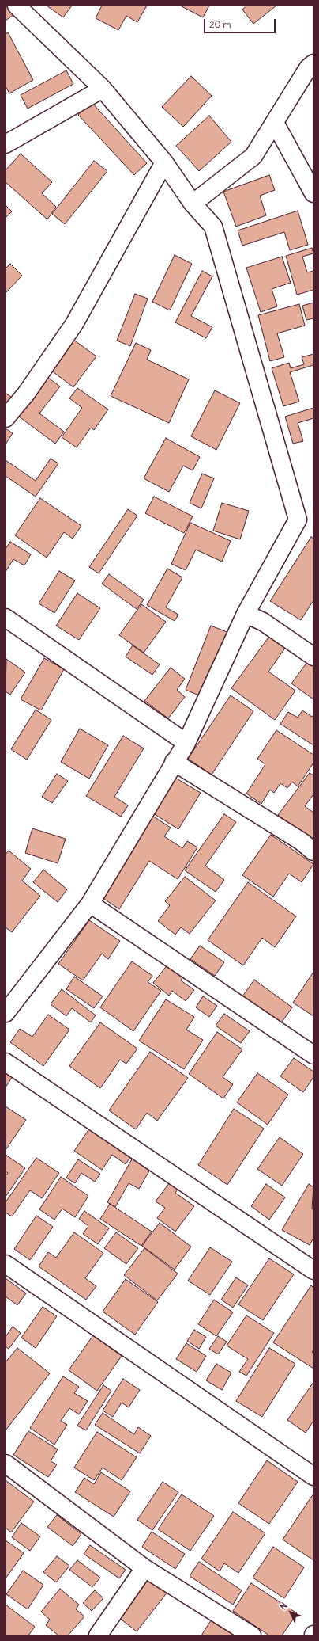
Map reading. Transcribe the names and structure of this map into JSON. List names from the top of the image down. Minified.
{"scale_bar":"20 m","north":"top left"}
